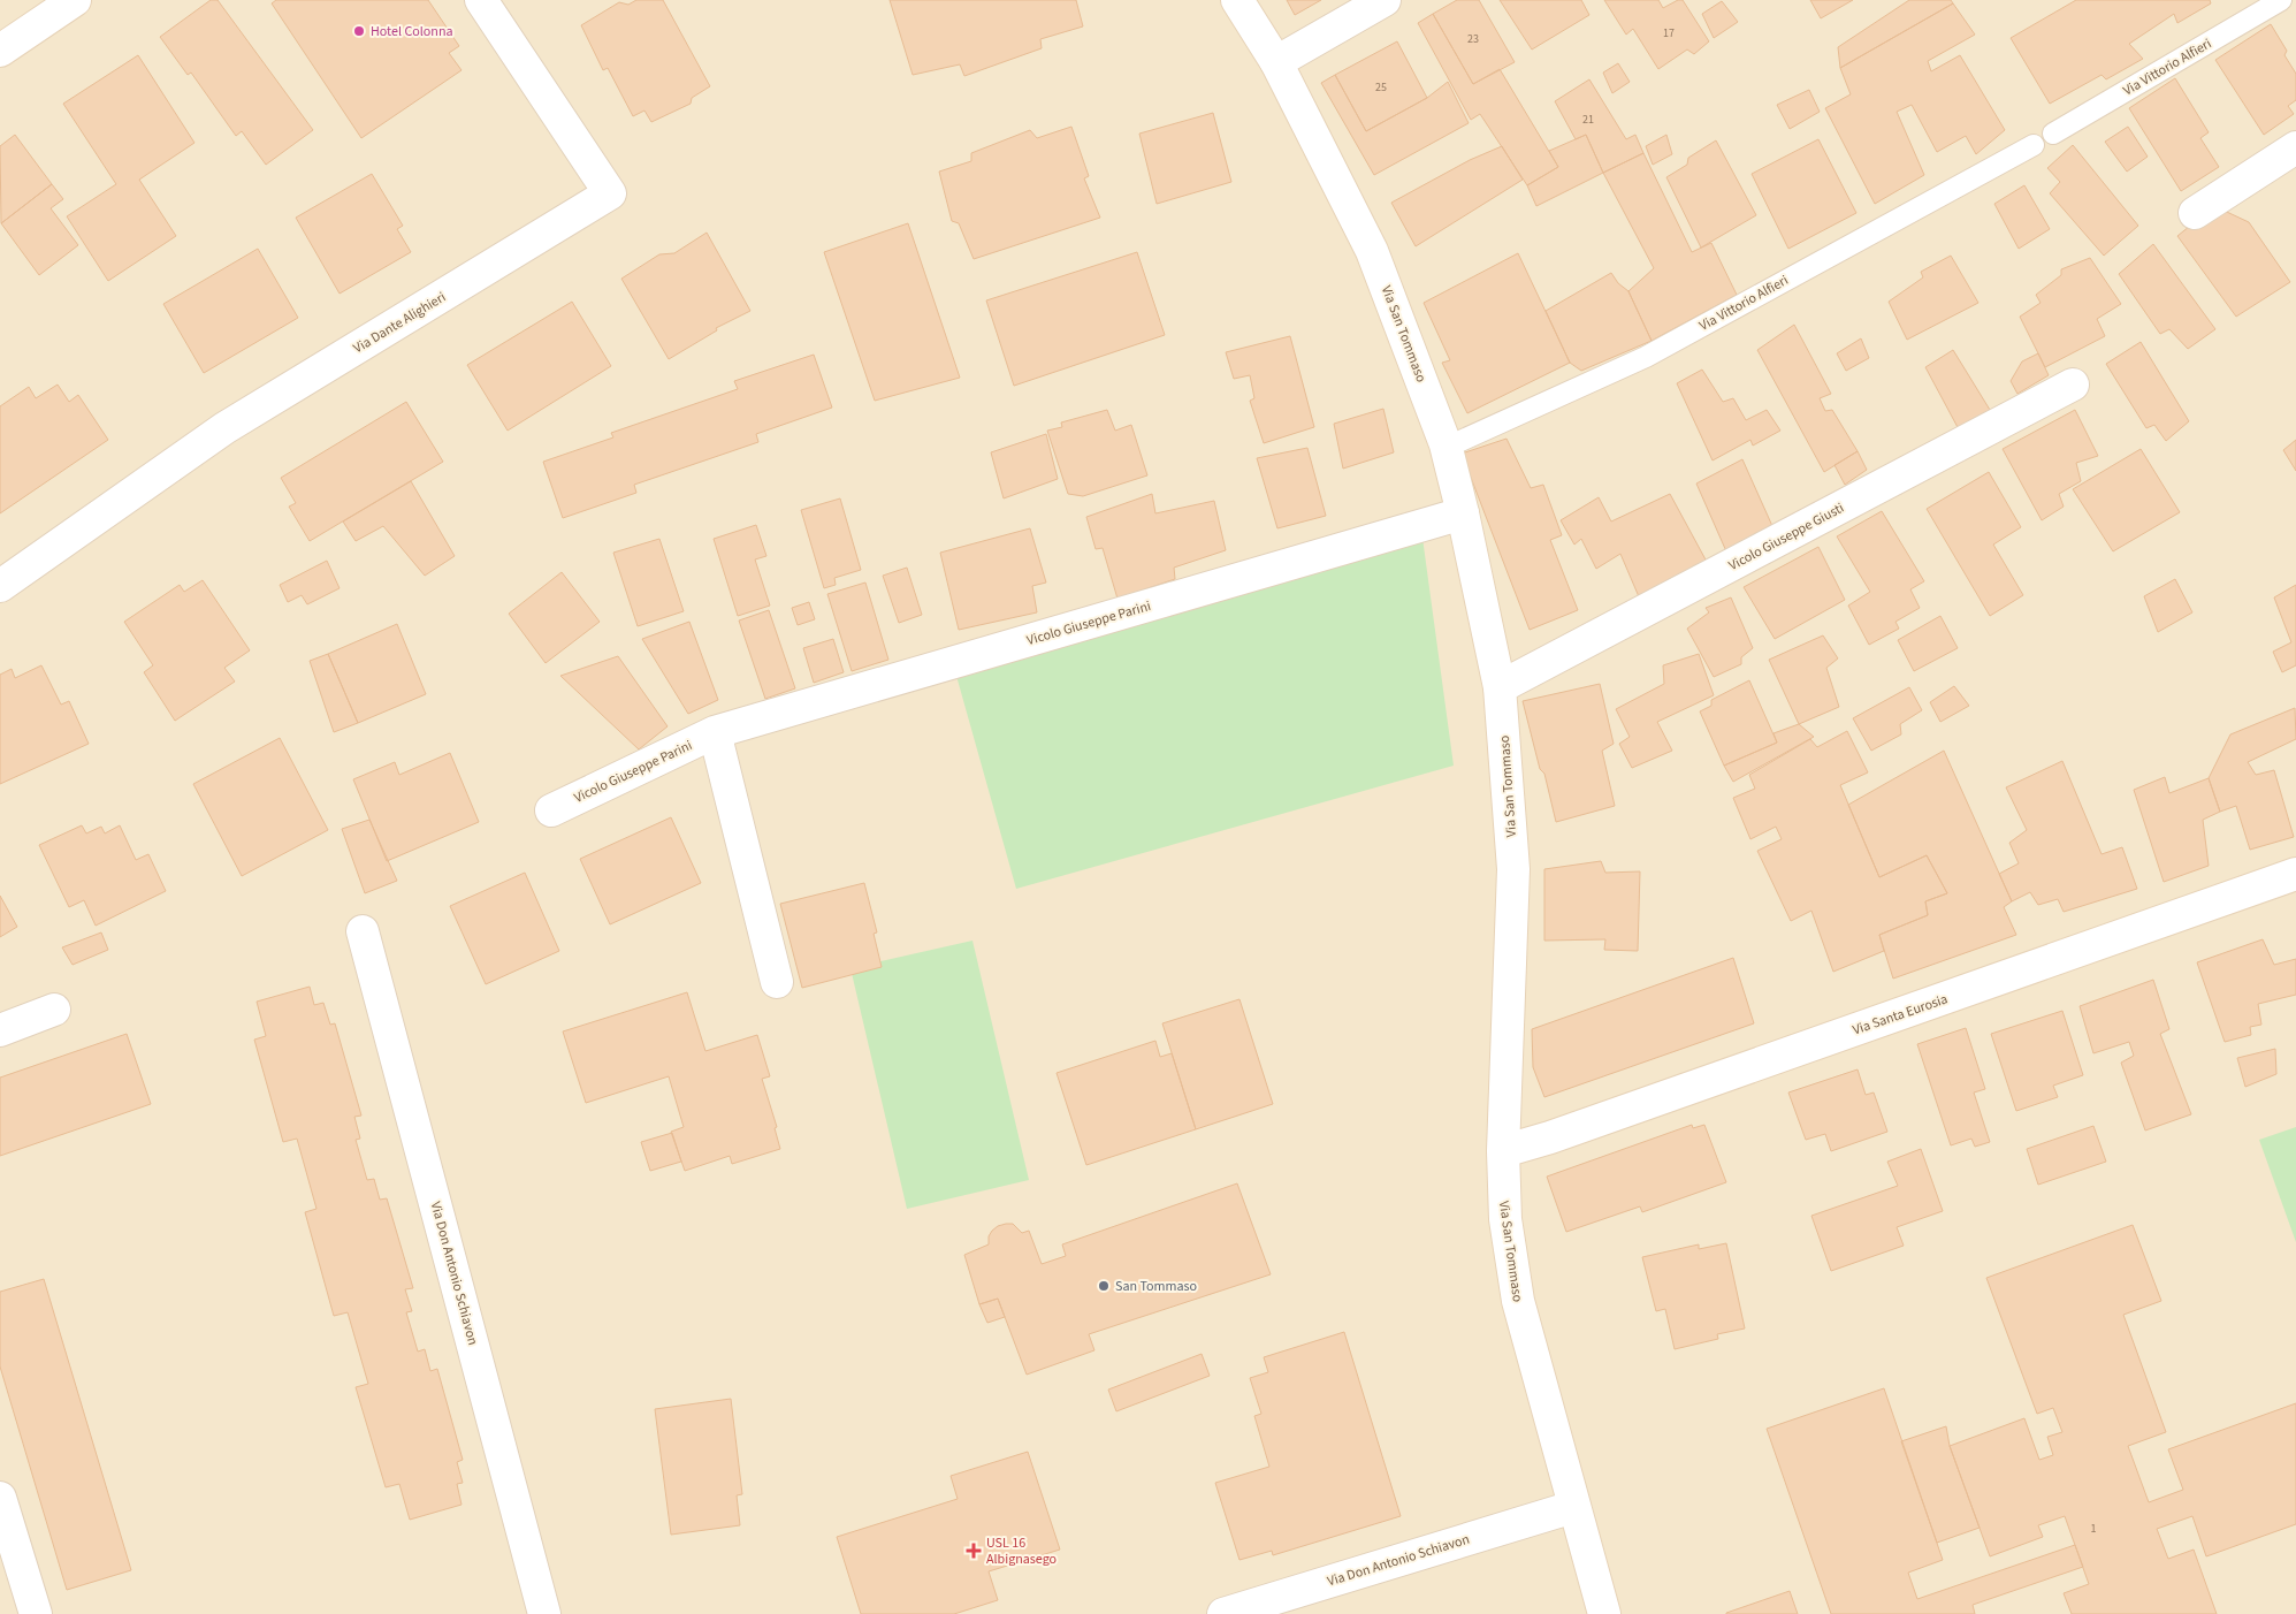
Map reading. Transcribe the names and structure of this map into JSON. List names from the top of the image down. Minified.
{"streets":{"street":["Via Dante Alighieri","Via San Tommaso","Vicolo Giuseppe Giusti","Vicolo Giuseppe Parini","Via Santa Eurosia","Via Don Antonio Schiavon"],"lane":["Via Vittorio Alfieri"]},"crossings":[["Via Vittorio Alfieri","Via San Tommaso"],["Via San Tommaso","Vicolo Giuseppe Giusti"],["Via San Tommaso","Vicolo Giuseppe Parini"],["Via San Tommaso","Via Santa Eurosia"],["Via San Tommaso","Via Don Antonio Schiavon"]],"places":{"other":["Hotel Colonna","San Tommaso"],"health":["USL 16 Albignasego"]},"house_numbers":["17","23","25","21","1"]}
